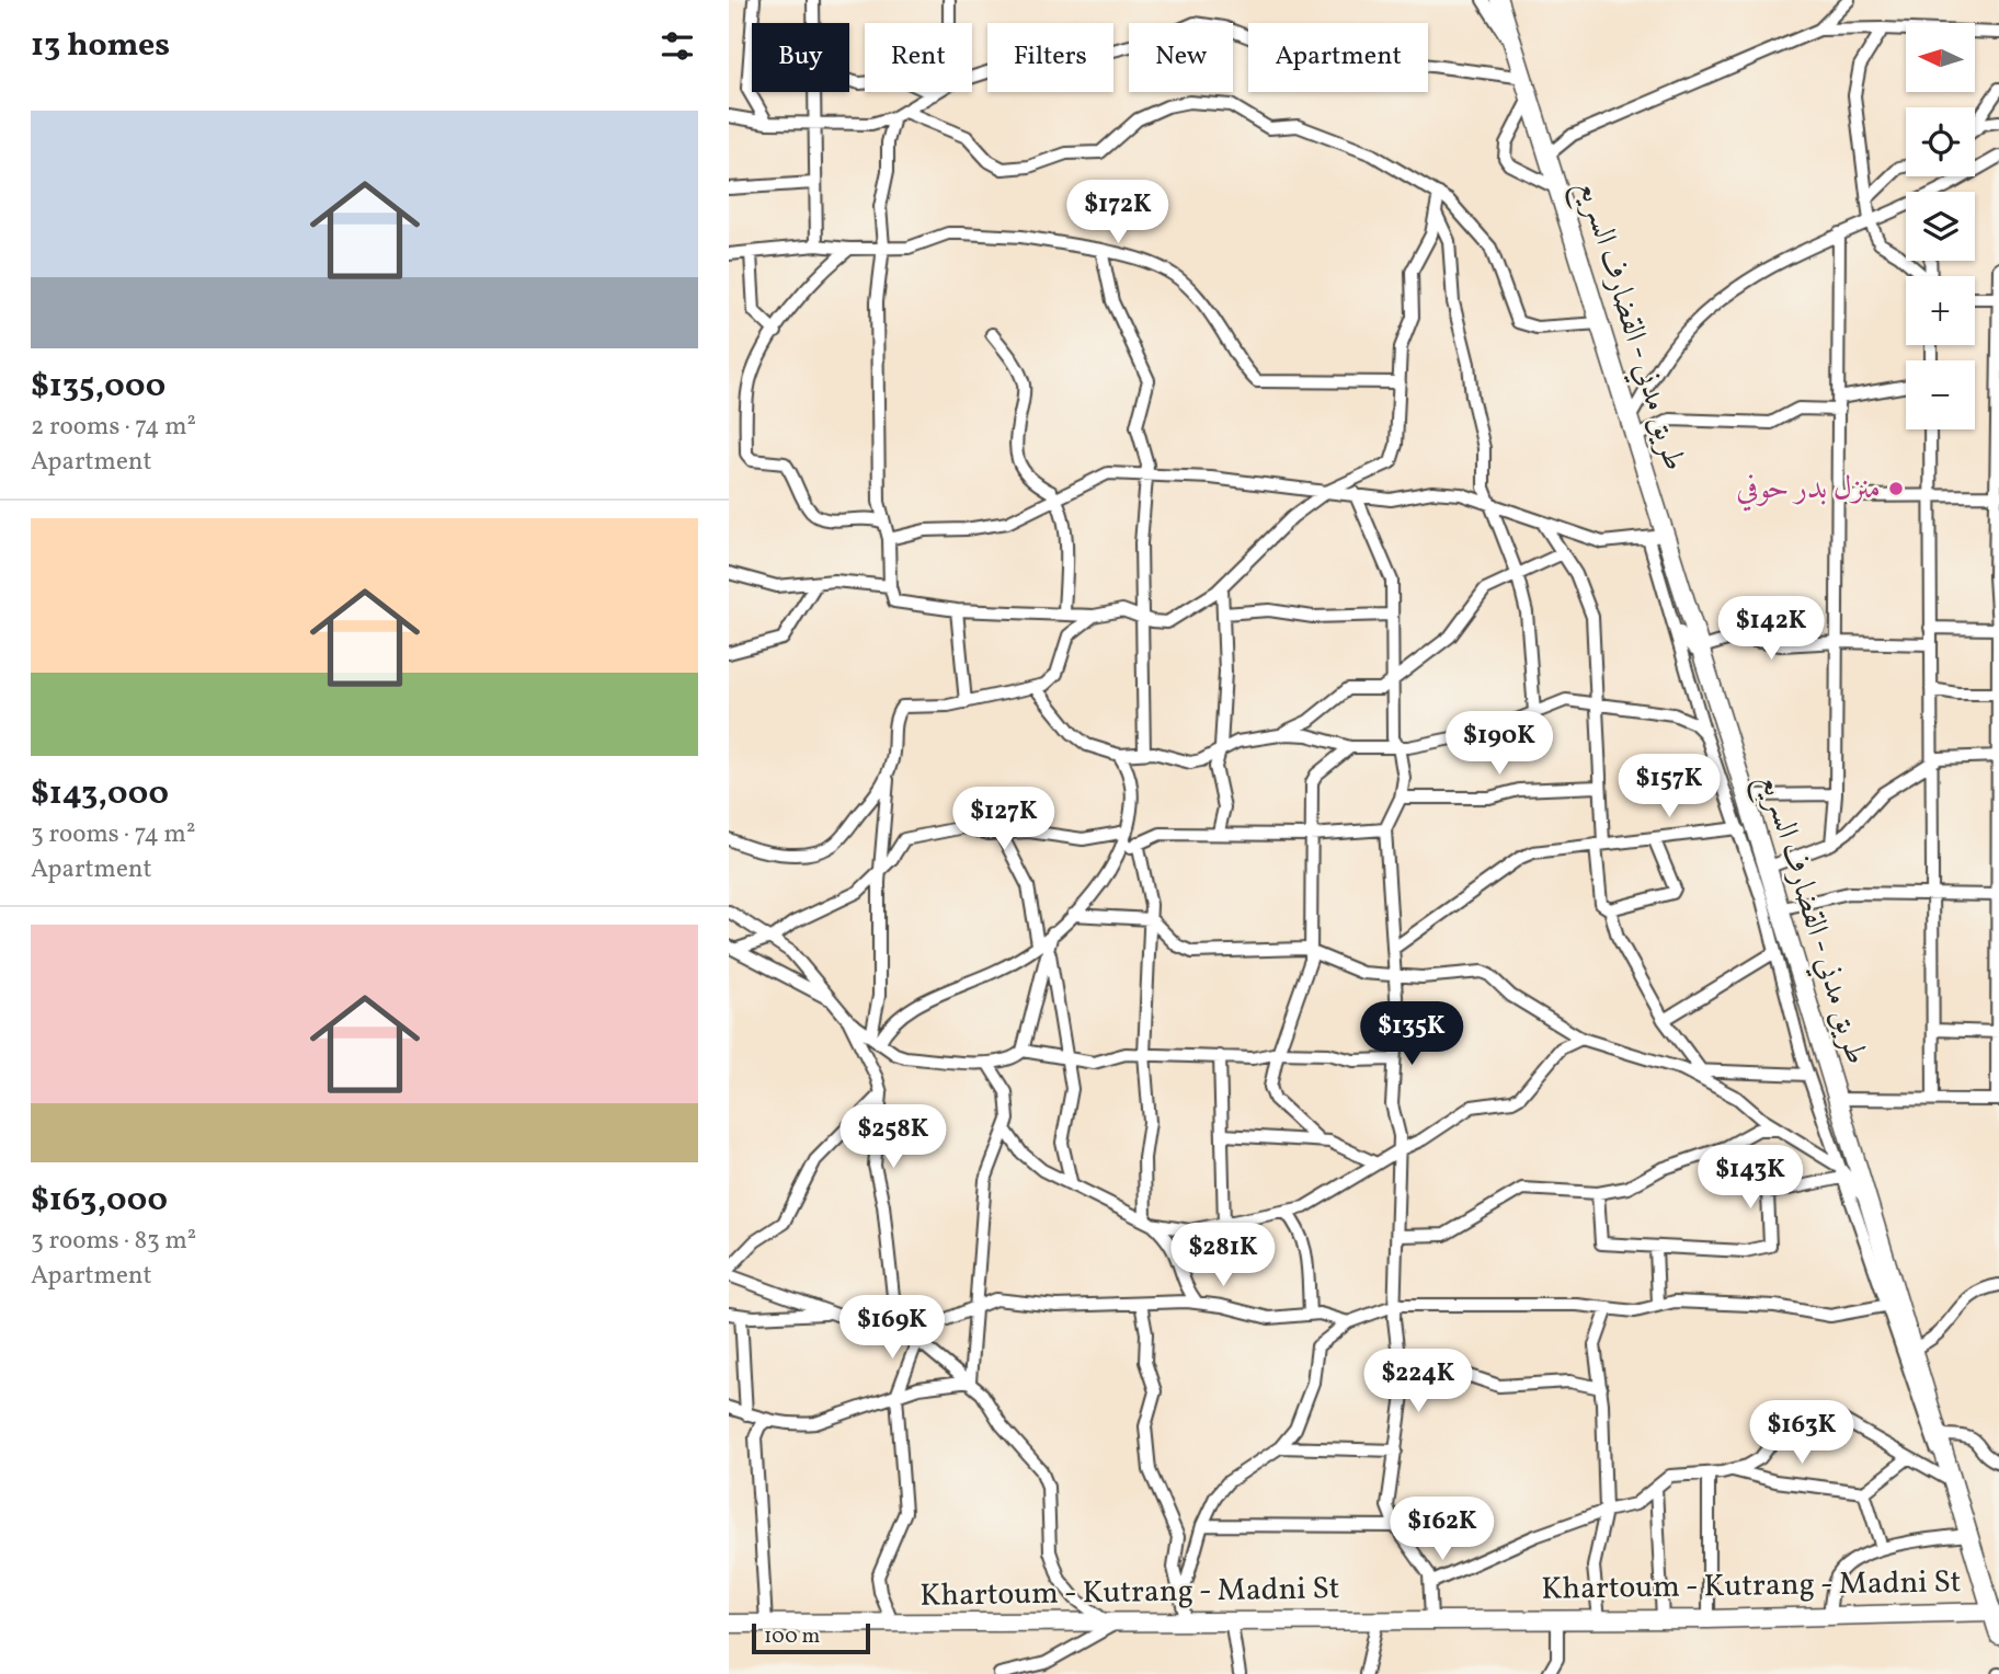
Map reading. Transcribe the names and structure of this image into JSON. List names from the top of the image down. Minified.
{"streets":{"highway":["طريق مدني - القضارف السريع","Khartoum - Kutrang - Madni St"]},"crossings":[["طريق مدني - القضارف السريع","Khartoum - Kutrang - Madni St"]],"places":["منزل بدر حوفي"],"scale_bar":"100 m","north":"left","page":{"heading":"13 homes","map_buttons":["+","−"],"chip":["Buy","Rent","Filters","New","Apartment"],"list":[{"name":"$135,000","note":"2 rooms · 74 m² · Apartment"},{"name":"$143,000","note":"3 rooms · 74 m² · Apartment"},{"name":"$163,000","note":"3 rooms · 83 m² · Apartment"}],"price":["$172K","$142K","$190K","$157K","$127K","$135K","$258K","$143K","$281K","$169K","$224K","$163K","$162K"],"scale":"100 m"}}
